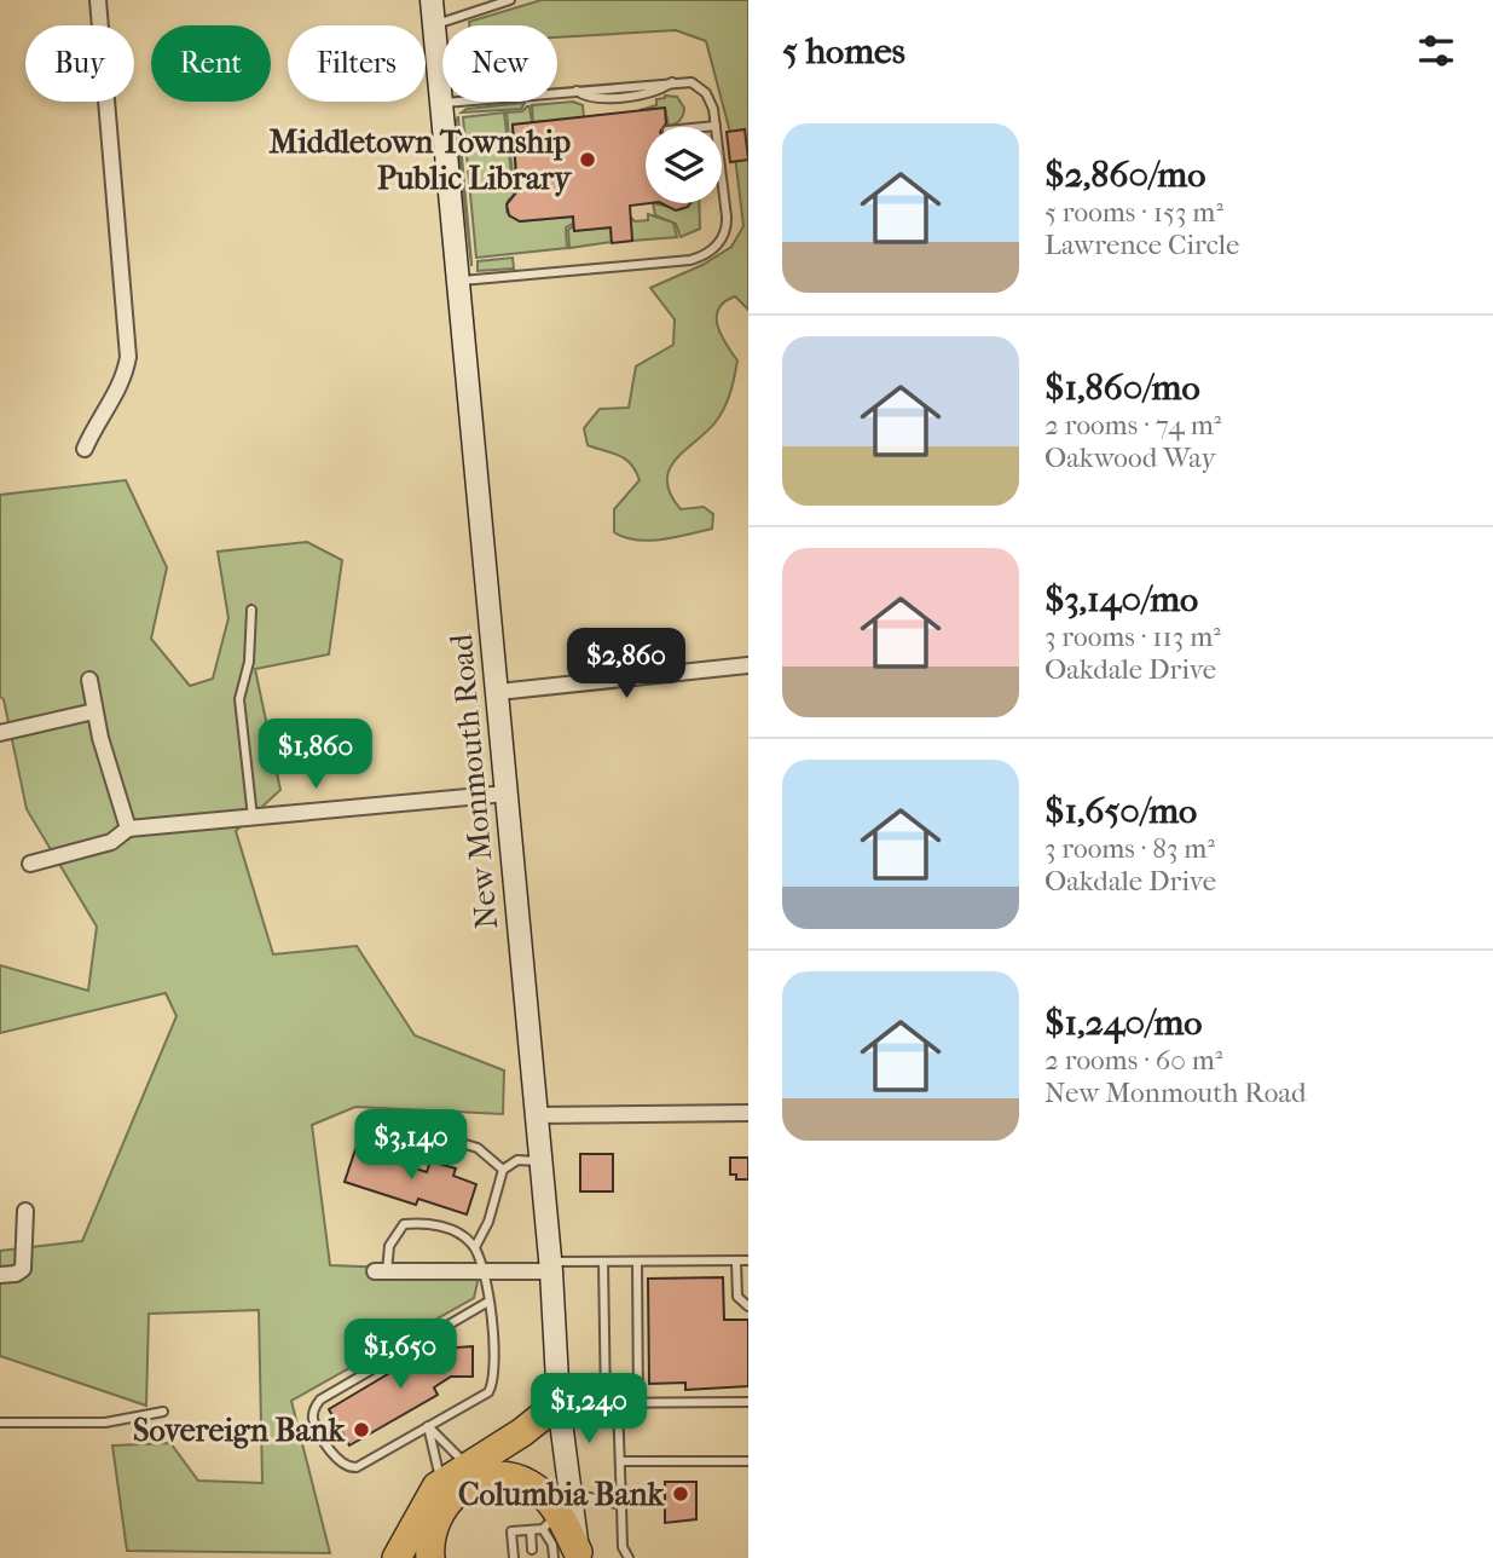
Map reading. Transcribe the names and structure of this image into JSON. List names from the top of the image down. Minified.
{"streets":{"main road":["New Monmouth Road"]},"places":["Middletown Township Public Library","Sovereign Bank","Columbia Bank"],"page":{"heading":"5 homes","chip":["Buy","Rent","Filters","New"],"list":[{"name":"$2,860/mo","note":"5 rooms · 153 m² · Lawrence Circle"},{"name":"$1,860/mo","note":"2 rooms · 74 m² · Oakwood Way"},{"name":"$3,140/mo","note":"3 rooms · 113 m² · Oakdale Drive"},{"name":"$1,650/mo","note":"3 rooms · 83 m² · Oakdale Drive"},{"name":"$1,240/mo","note":"2 rooms · 60 m² · New Monmouth Road"}],"price":["$2,860","$1,860","$3,140","$1,650","$1,240"]}}
